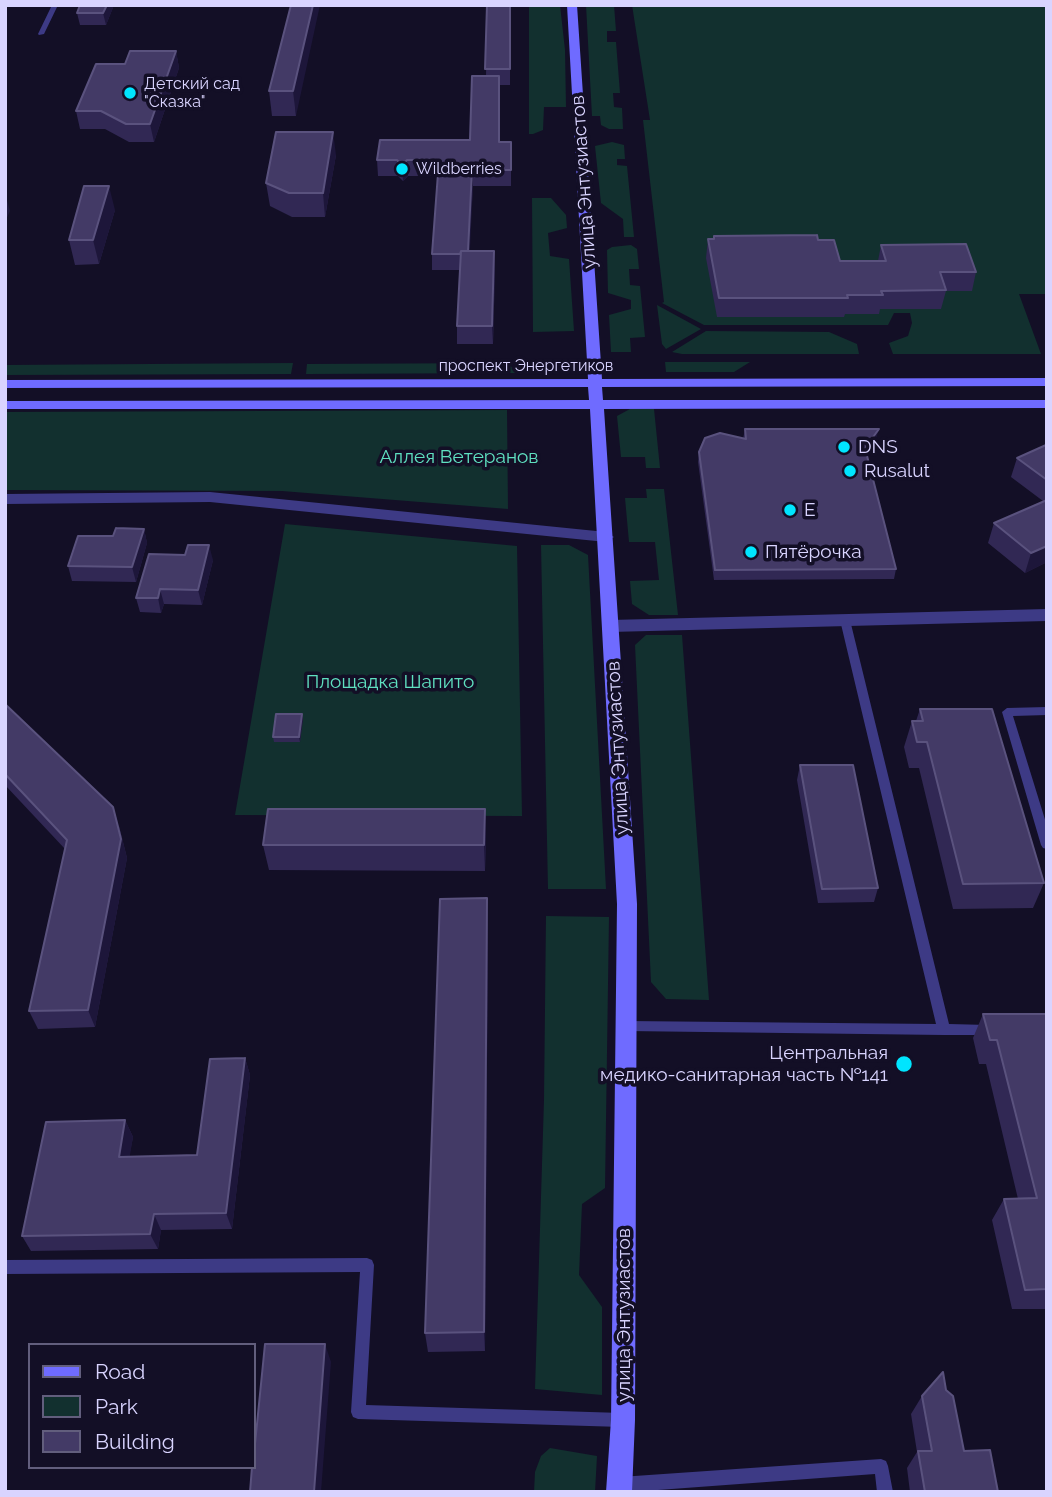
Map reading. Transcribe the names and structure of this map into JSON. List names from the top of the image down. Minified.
{"streets":{"main road":["улица Энтузиастов","проспект Энергетиков"]},"crossings":[["улица Энтузиастов","проспект Энергетиков"]],"parks":["Аллея Ветеранов","Площадка Шапито"],"places":["Детский сад \"Сказка\"","Wildberries","DNS","Rusalut","Е","Пятёрочка","Центральная медико-санитарная часть №141"],"legend":["Road","Park","Building"]}
